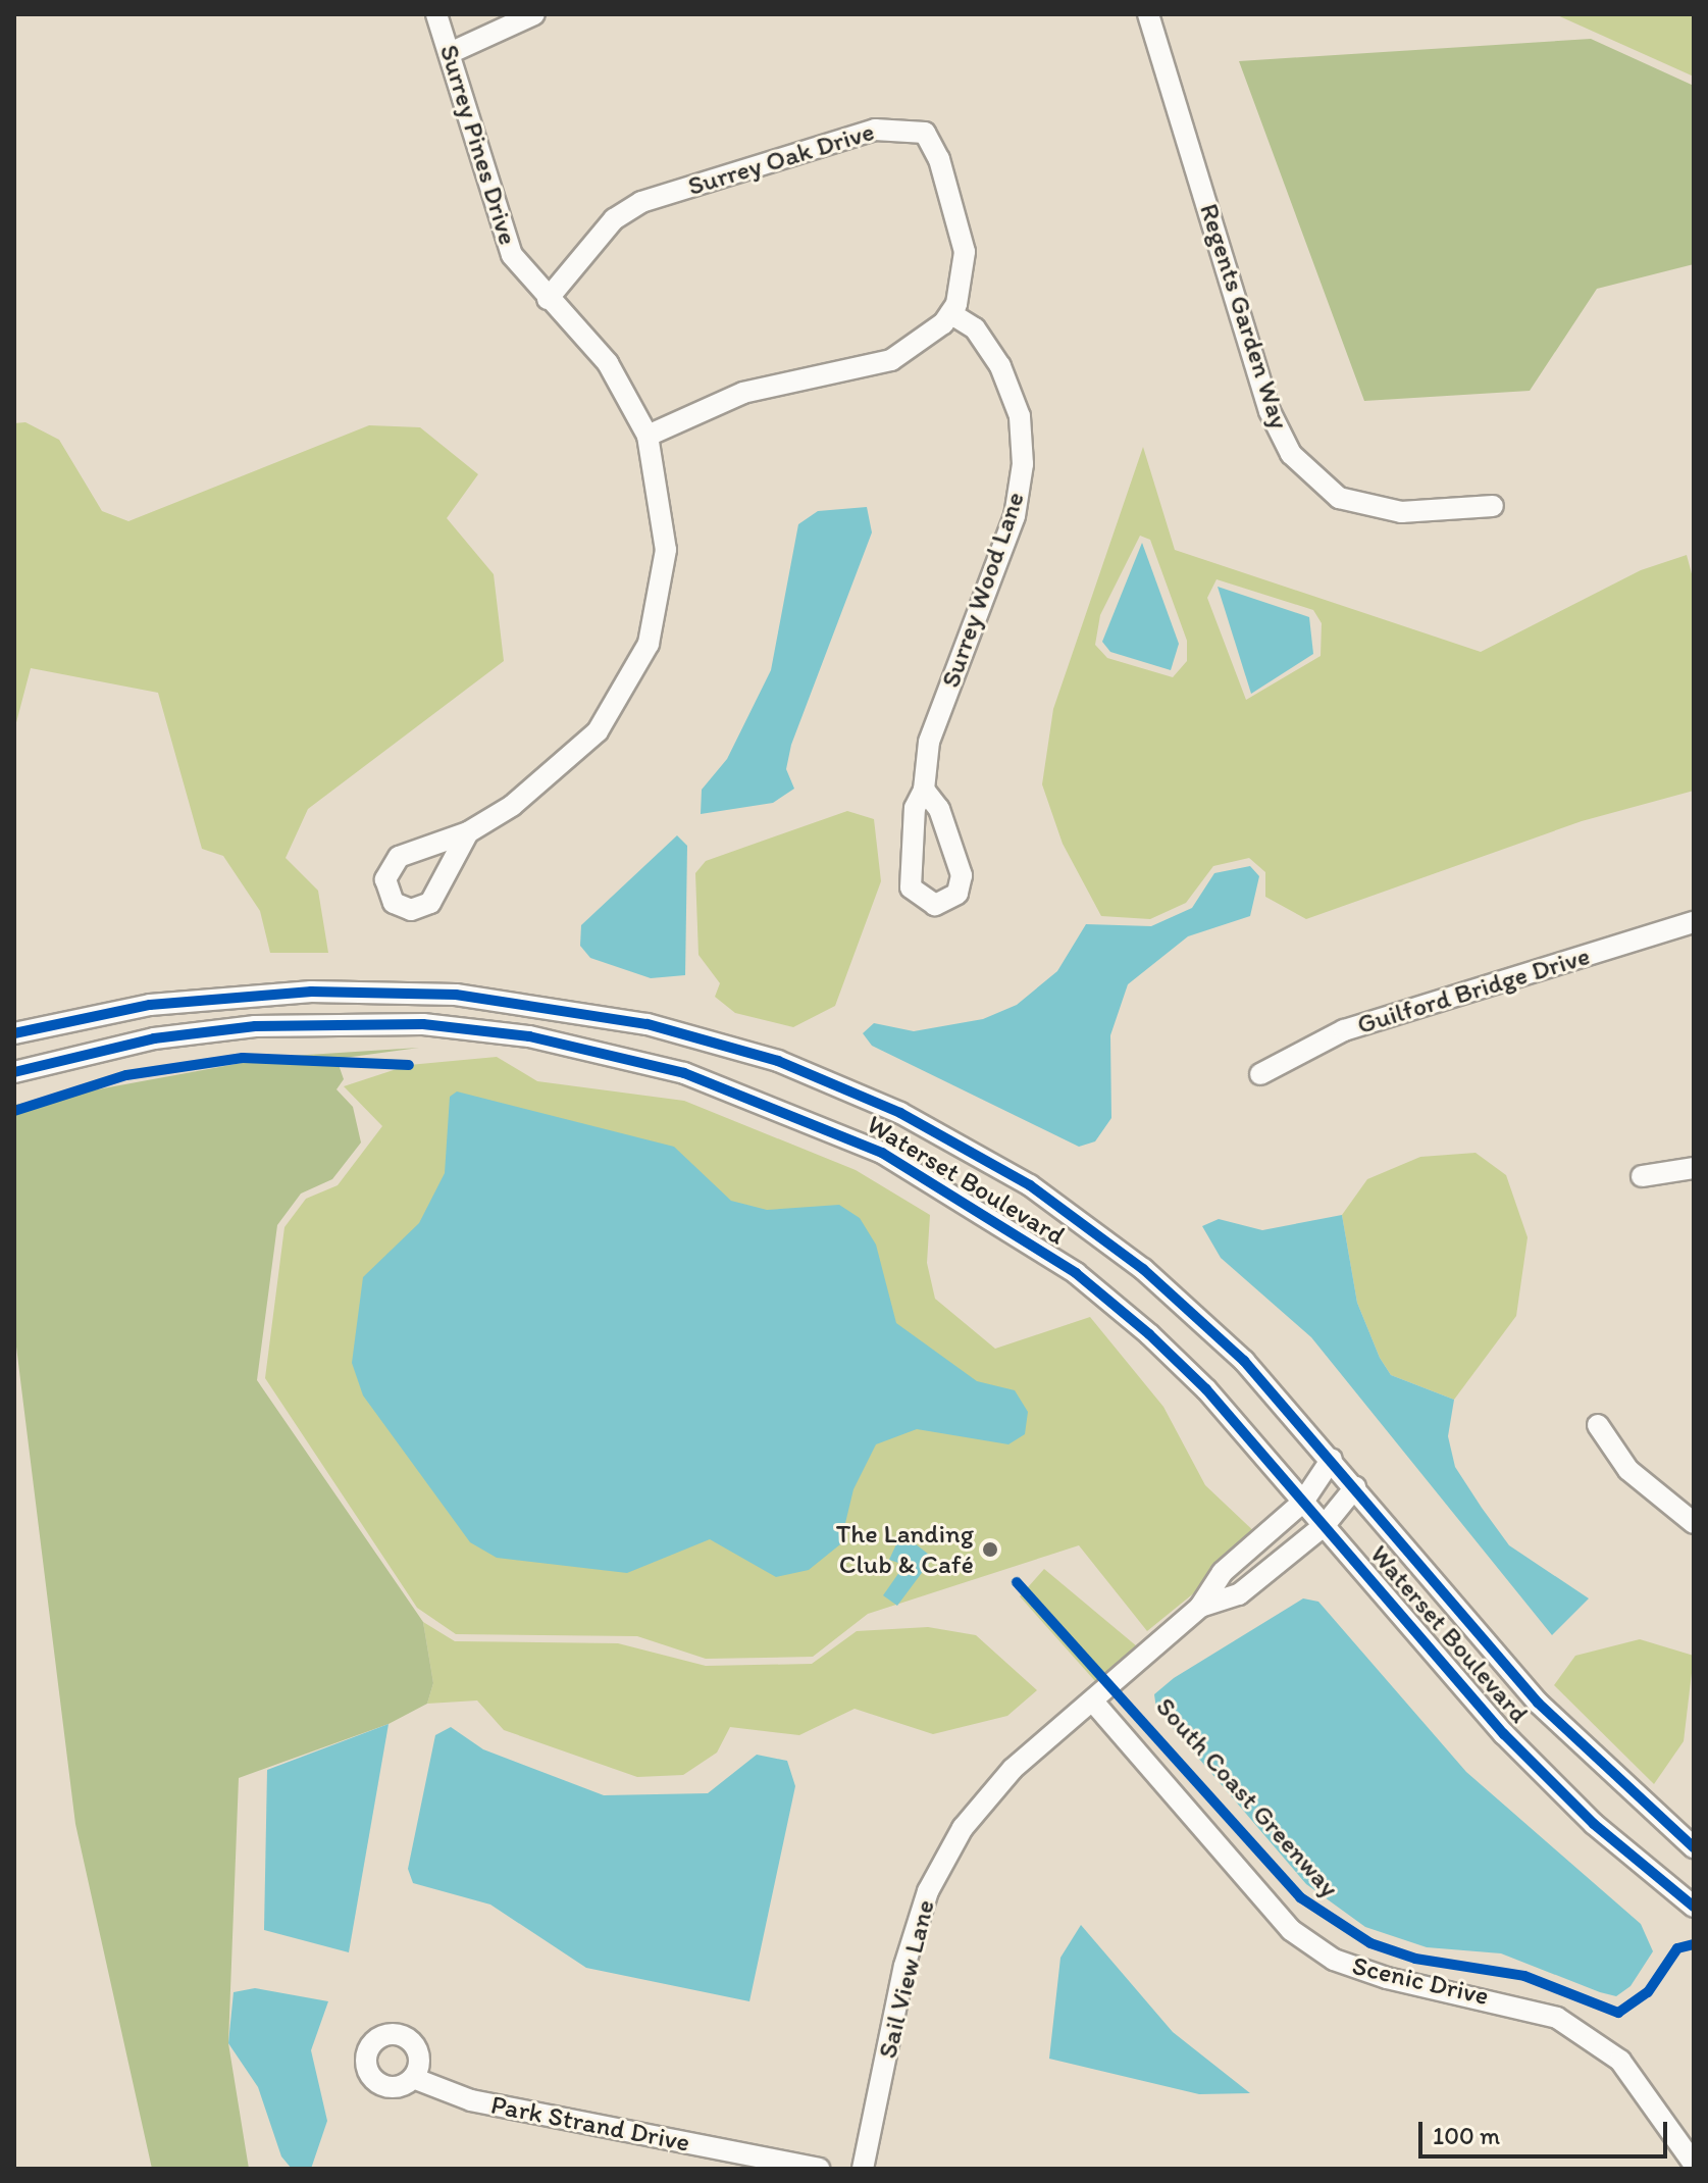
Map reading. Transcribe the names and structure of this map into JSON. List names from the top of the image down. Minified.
{"streets":{"street":["Surrey Pines Drive","Surrey Oak Drive","Regents Garden Way","Surrey Wood Lane","Guilford Bridge Drive","Waterset Boulevard","Sail View Lane","Scenic Drive","Park Strand Drive"],"cycle path":["South Coast Greenway"]},"crossings":[["Surrey Pines Drive","Surrey Oak Drive"],["Surrey Oak Drive","Surrey Wood Lane"],["Waterset Boulevard","Sail View Lane"],["Sail View Lane","Scenic Drive"]],"places":["The Landing Club & Café"],"scale_bar":"100 m"}
